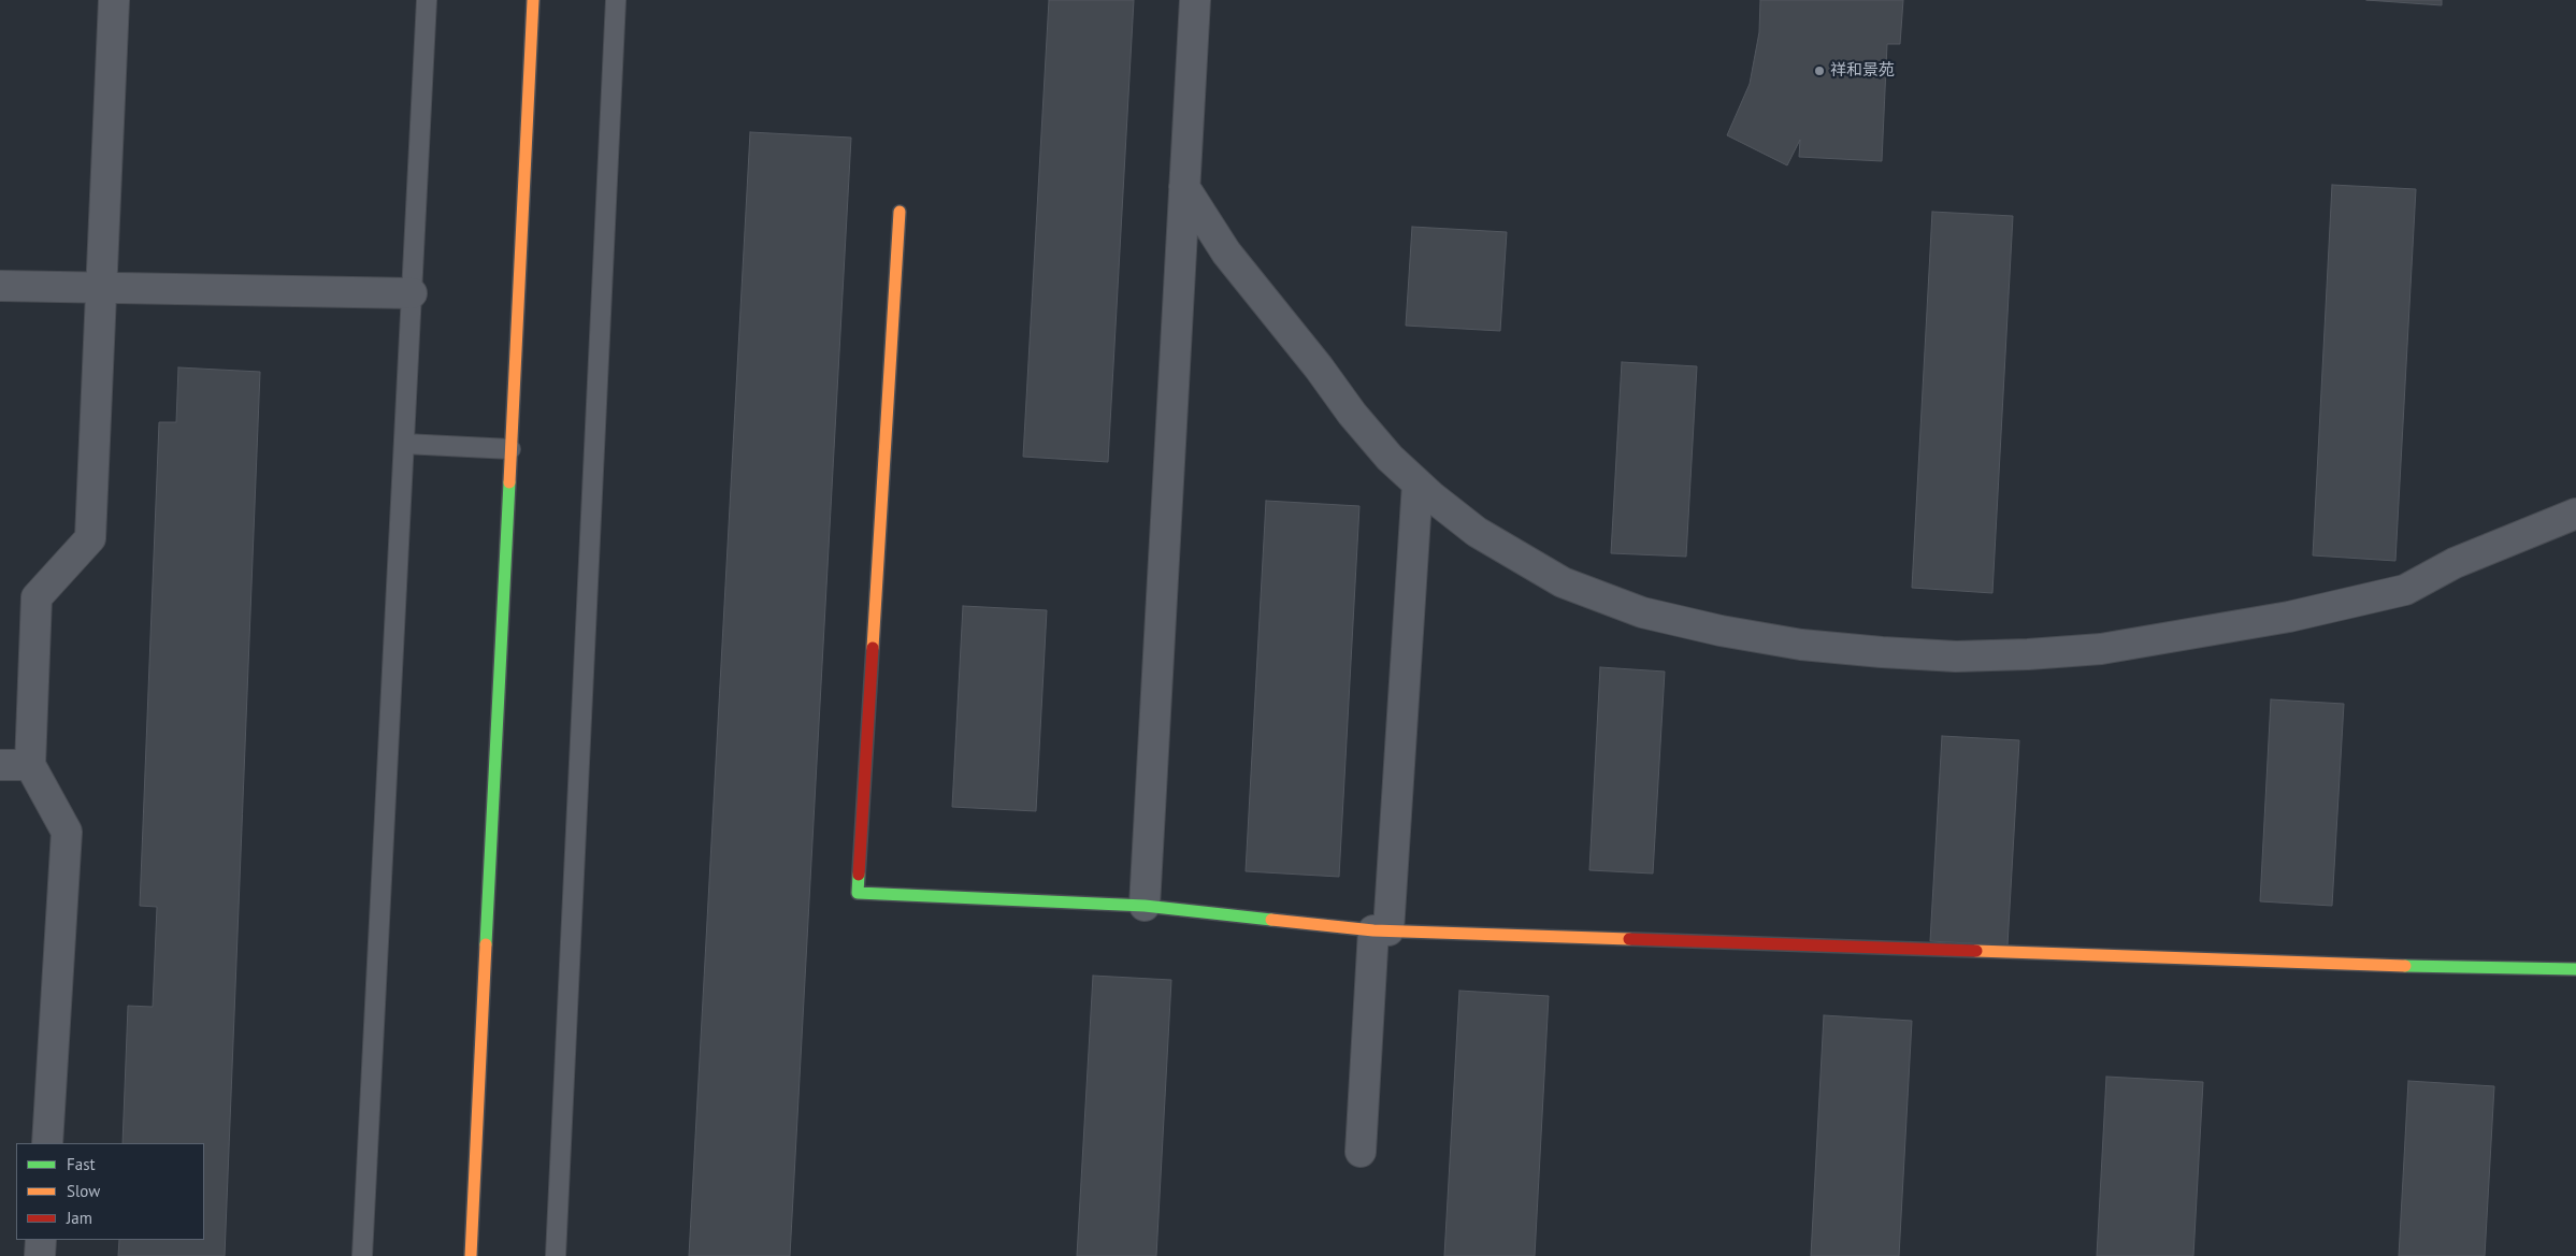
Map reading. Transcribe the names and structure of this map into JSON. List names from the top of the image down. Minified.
{"places":["祥和景苑"],"legend":["Fast","Slow","Jam"]}
